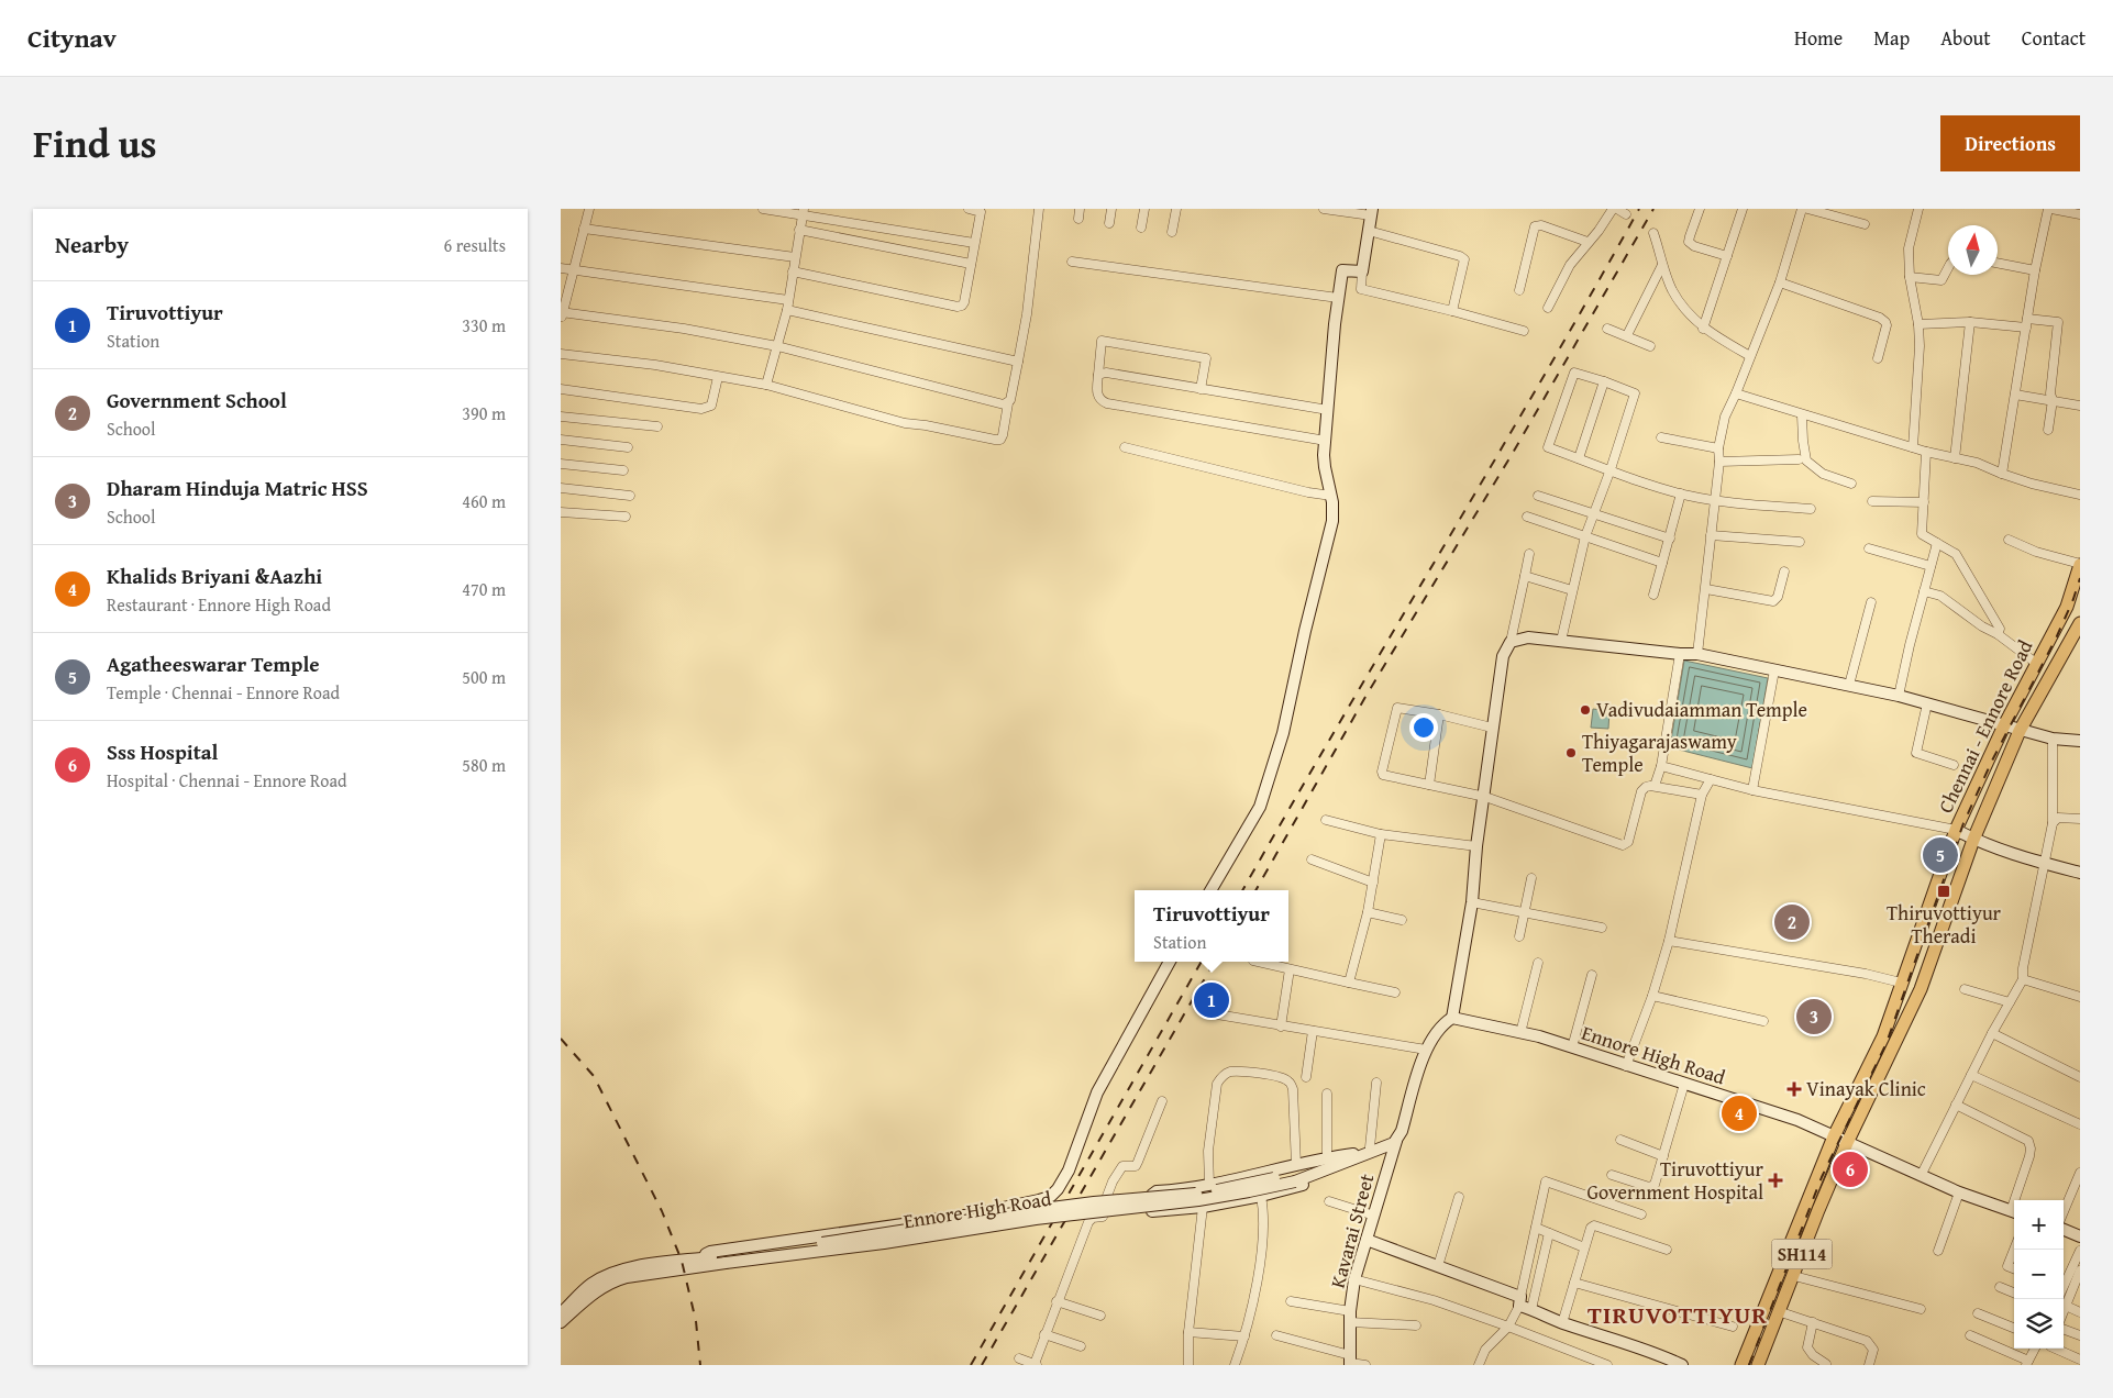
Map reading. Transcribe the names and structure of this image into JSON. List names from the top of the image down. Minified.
{"streets":{"main road":["Chennai - Ennore Road","SH114"],"street":["Ennore High Road","Kavarai Street"]},"crossings":[["Chennai - Ennore Road","Ennore High Road"],["Ennore High Road","Kavarai Street"]],"districts":["TIRUVOTTIYUR"],"places":{"other":["Vadivudaiamman Temple","Thiyagarajaswamy Temple"],"transit":["Thiruvottiyur Theradi"],"health":["Vinayak Clinic","Tiruvottiyur Government Hospital"]},"north":"top","page":{"header":"Citynav","nav":["Home","Map","About","Contact"],"title":"Find us","buttons":"Directions","heading":["Nearby","6 results"],"list":[{"mark":"1","name":"Tiruvottiyur","note":"Station","value":"330 m"},{"mark":"2","name":"Government School","note":"School","value":"390 m"},{"mark":"3","name":"Dharam Hinduja Matric HSS","note":"School","value":"460 m"},{"mark":"4","name":"Khalids Briyani &Aazhi","note":"Restaurant · Ennore High Road","value":"470 m"},{"mark":"5","name":"Agatheeswarar Temple","note":"Temple · Chennai - Ennore Road","value":"500 m"},{"mark":"6","name":"Sss Hospital","note":"Hospital · Chennai - Ennore Road","value":"580 m"}],"pins":["5","2","1","3","4","6"],"popup":["Tiruvottiyur","Station"],"map_buttons":["+","−"]}}
